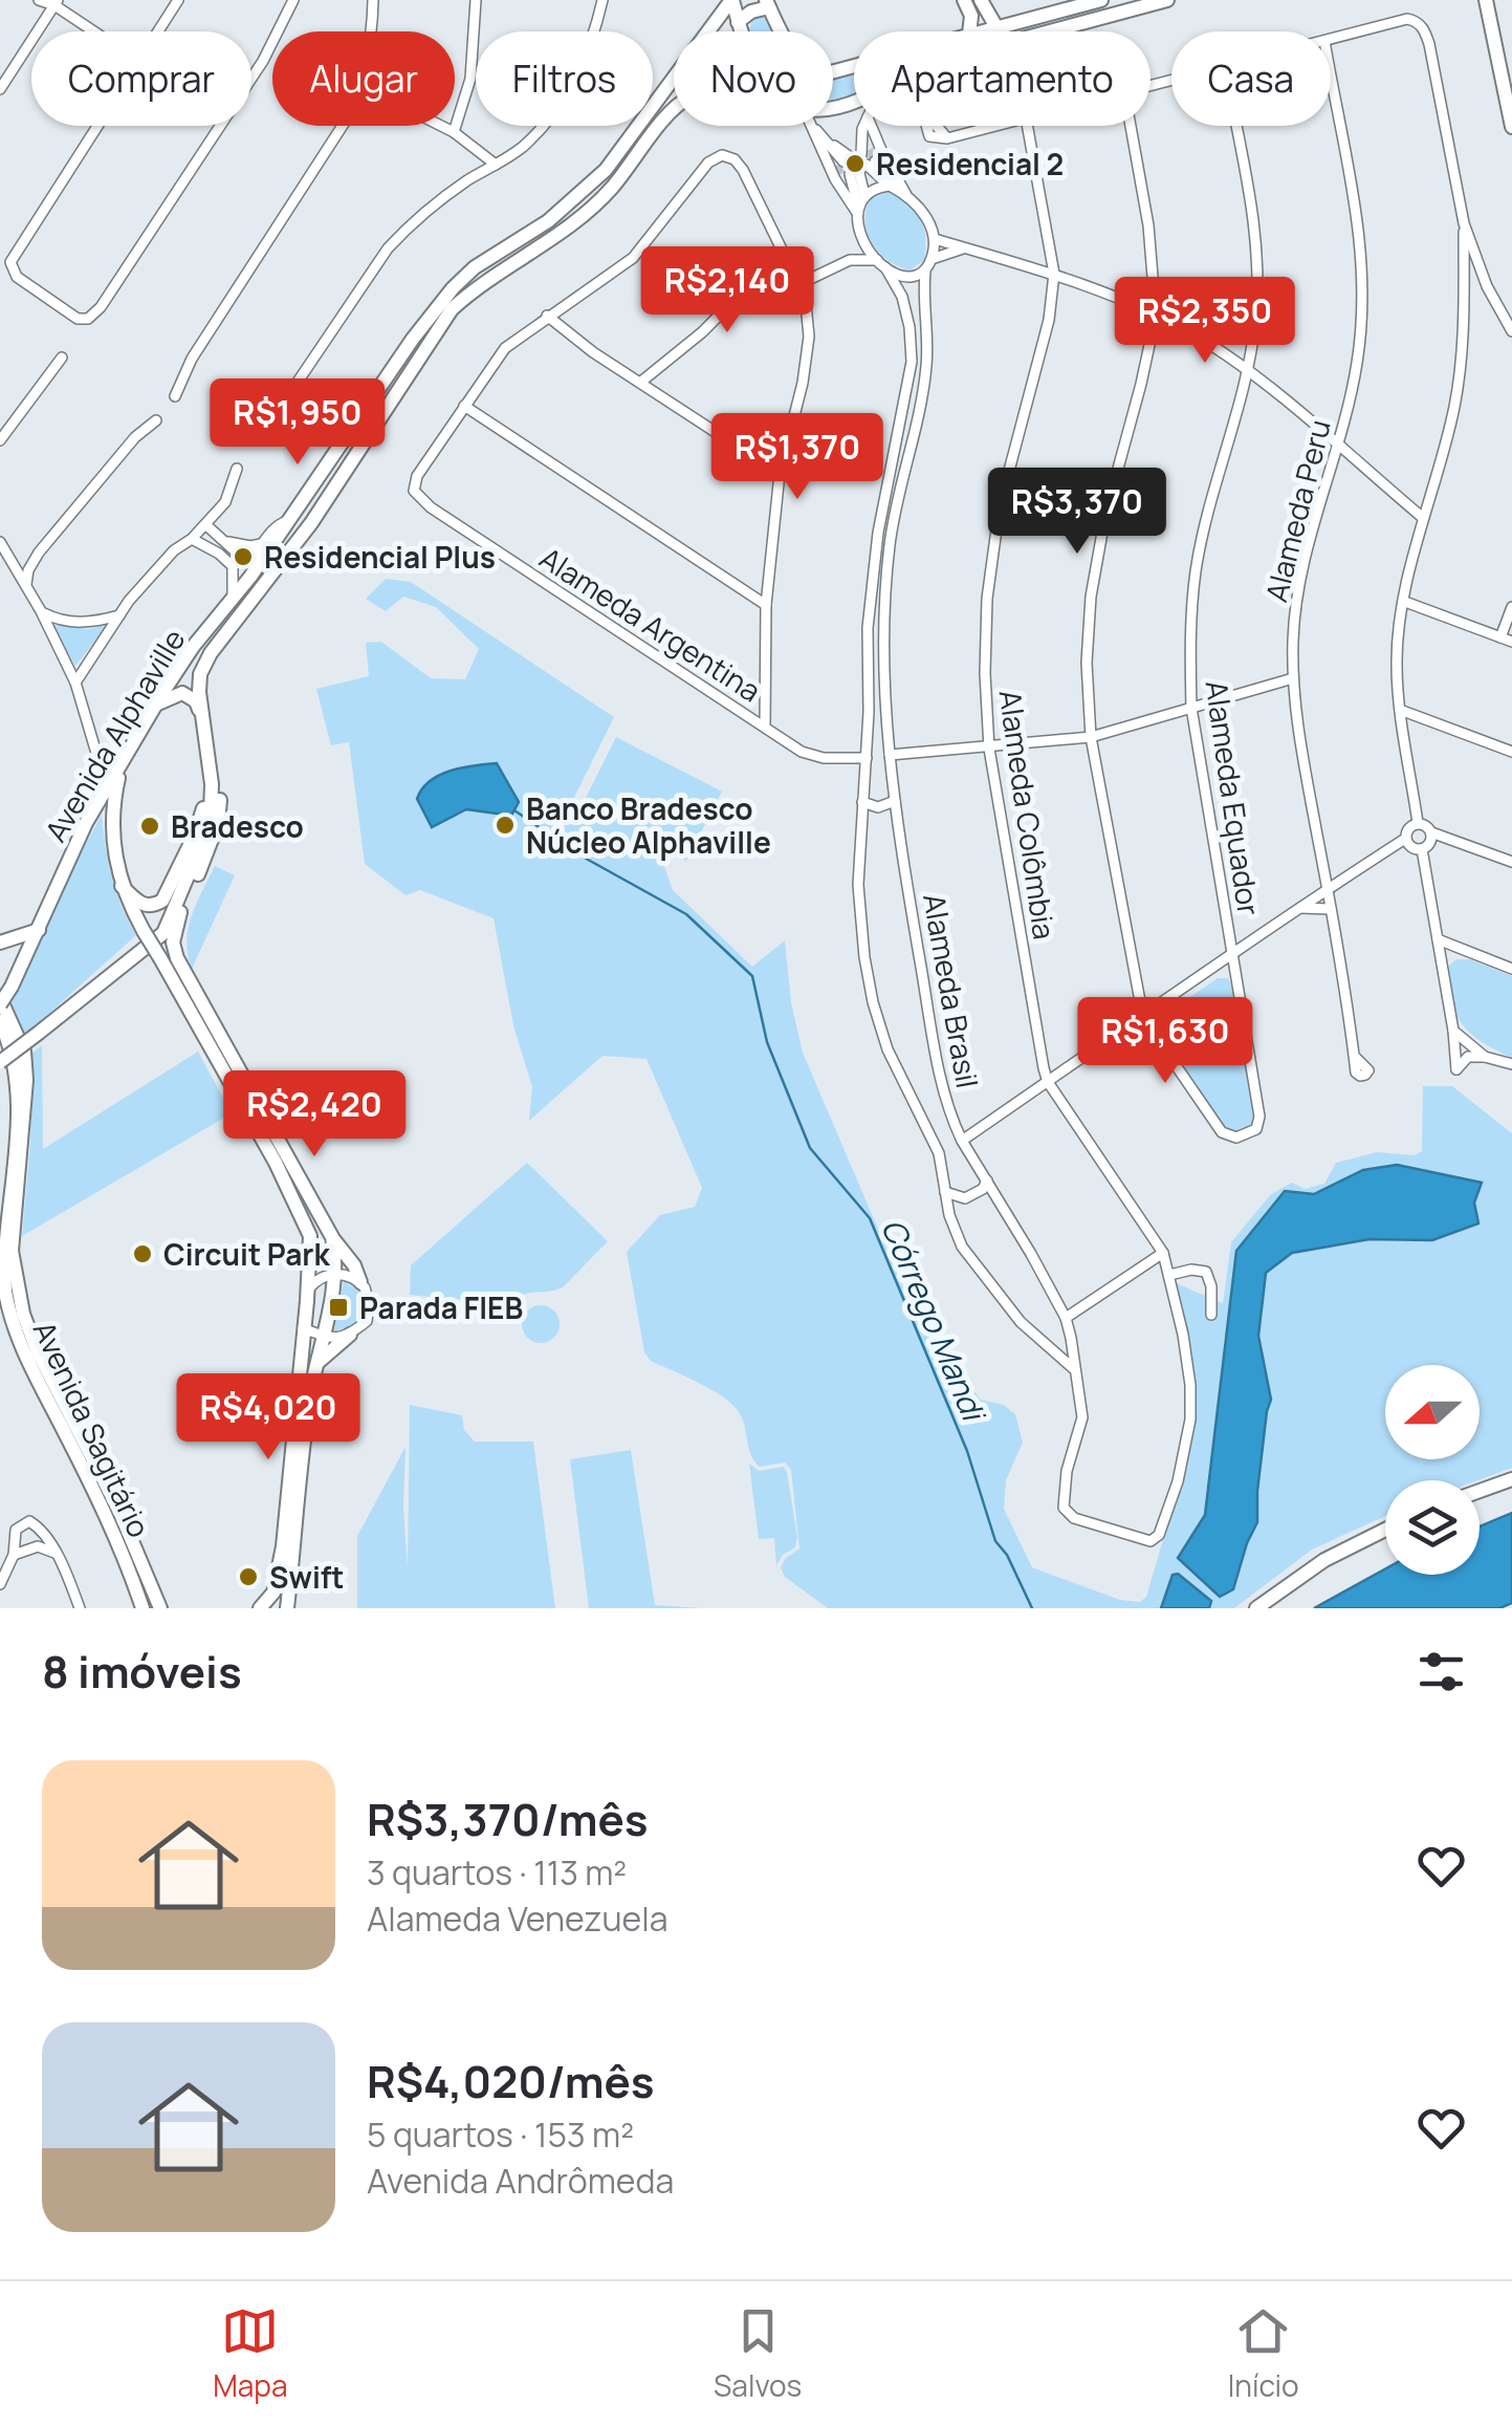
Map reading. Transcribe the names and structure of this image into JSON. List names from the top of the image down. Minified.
{"streets":{"main road":["Avenida Alphaville","Avenida Sagitário"],"street":["Alameda Peru","Alameda Argentina","Alameda Equador","Alameda Colômbia","Alameda Brasil"]},"crossings":[["Alameda Argentina","Alameda Brasil"],["Avenida Alphaville","Avenida Sagitário"],["Alameda Colômbia","Alameda Brasil"]],"water":["Córrego Mandi"],"places":{"other":["Residencial 2","Residencial Plus","Banco Bradesco Núcleo Alphaville","Bradesco","Circuit Park","Swift"],"transit":["Parada FIEB"]},"north":"left","page":{"chip":["Comprar","Alugar","Filtros","Novo","Apartamento","Casa"],"price":["R$2,140","R$2,350","R$1,950","R$1,370","R$3,370","R$1,630","R$2,420","R$4,020"],"heading":"8 imóveis","list":[{"name":"R$3,370/mês","note":"3 quartos · 113 m² · Alameda Venezuela"},{"name":"R$4,020/mês","note":"5 quartos · 153 m² · Avenida Andrômeda"}],"tabs":["Mapa","Salvos","Início"]}}
